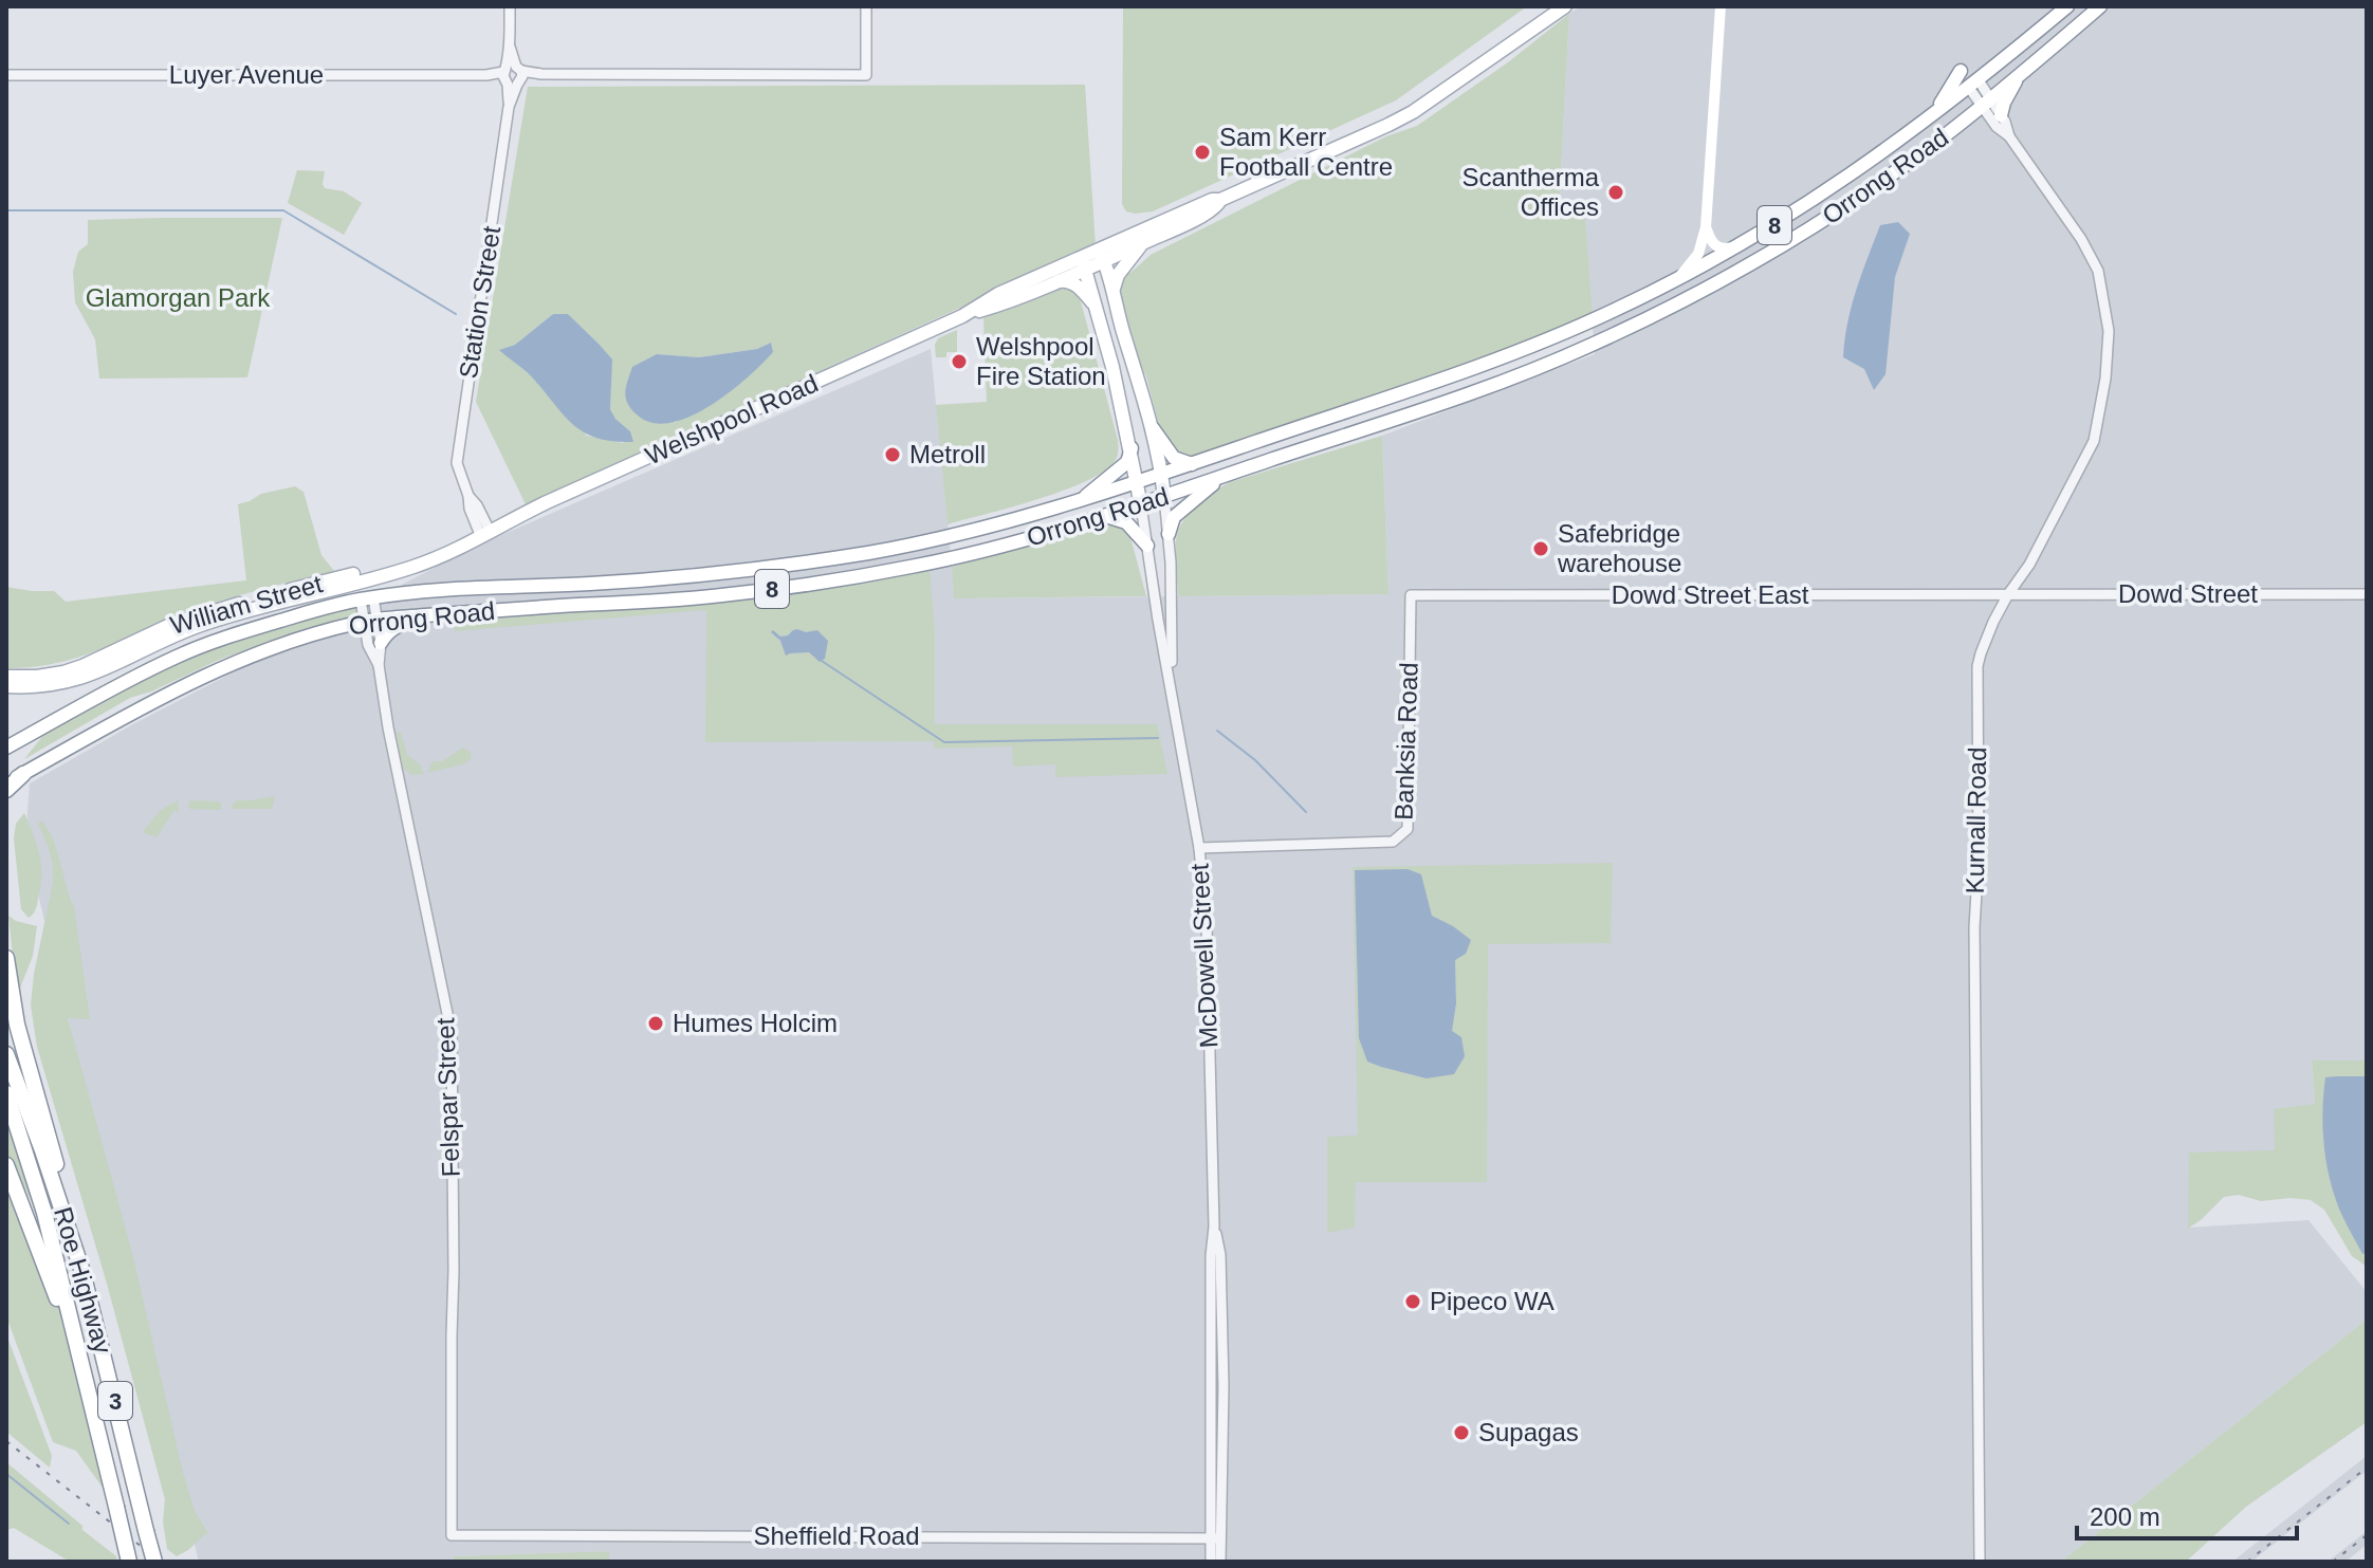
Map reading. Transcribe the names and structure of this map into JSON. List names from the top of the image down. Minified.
{"streets":{"highway":["Roe Highway","3"],"main road":["Orrong Road","8","Welshpool Road","William Street","McDowell Street"],"street":["Luyer Avenue","Station Street","Dowd Street","Dowd Street East","Banksia Road","Kurnall Road","Felspar Street","Sheffield Road"]},"crossings":[["Luyer Avenue","Station Street"],["Orrong Road","Kurnall Road"],["Orrong Road","McDowell Street"],["Orrong Road","Felspar Street"],["Station Street","Welshpool Road"],["Station Street","William Street"],["Welshpool Road","William Street"],["Welshpool Road","McDowell Street"],["Dowd Street","Dowd Street East"],["Dowd Street","Kurnall Road"],["Dowd Street East","Banksia Road"],["Dowd Street East","Kurnall Road"],["Banksia Road","McDowell Street"],["McDowell Street","Sheffield Road"],["Felspar Street","Sheffield Road"]],"parks":["Glamorgan Park"],"places":["Sam Kerr Football Centre","Scantherma Offices","Welshpool Fire Station","Metroll","Safebridge warehouse","Humes Holcim","Pipeco WA","Supagas"],"scale_bar":"200 m"}
